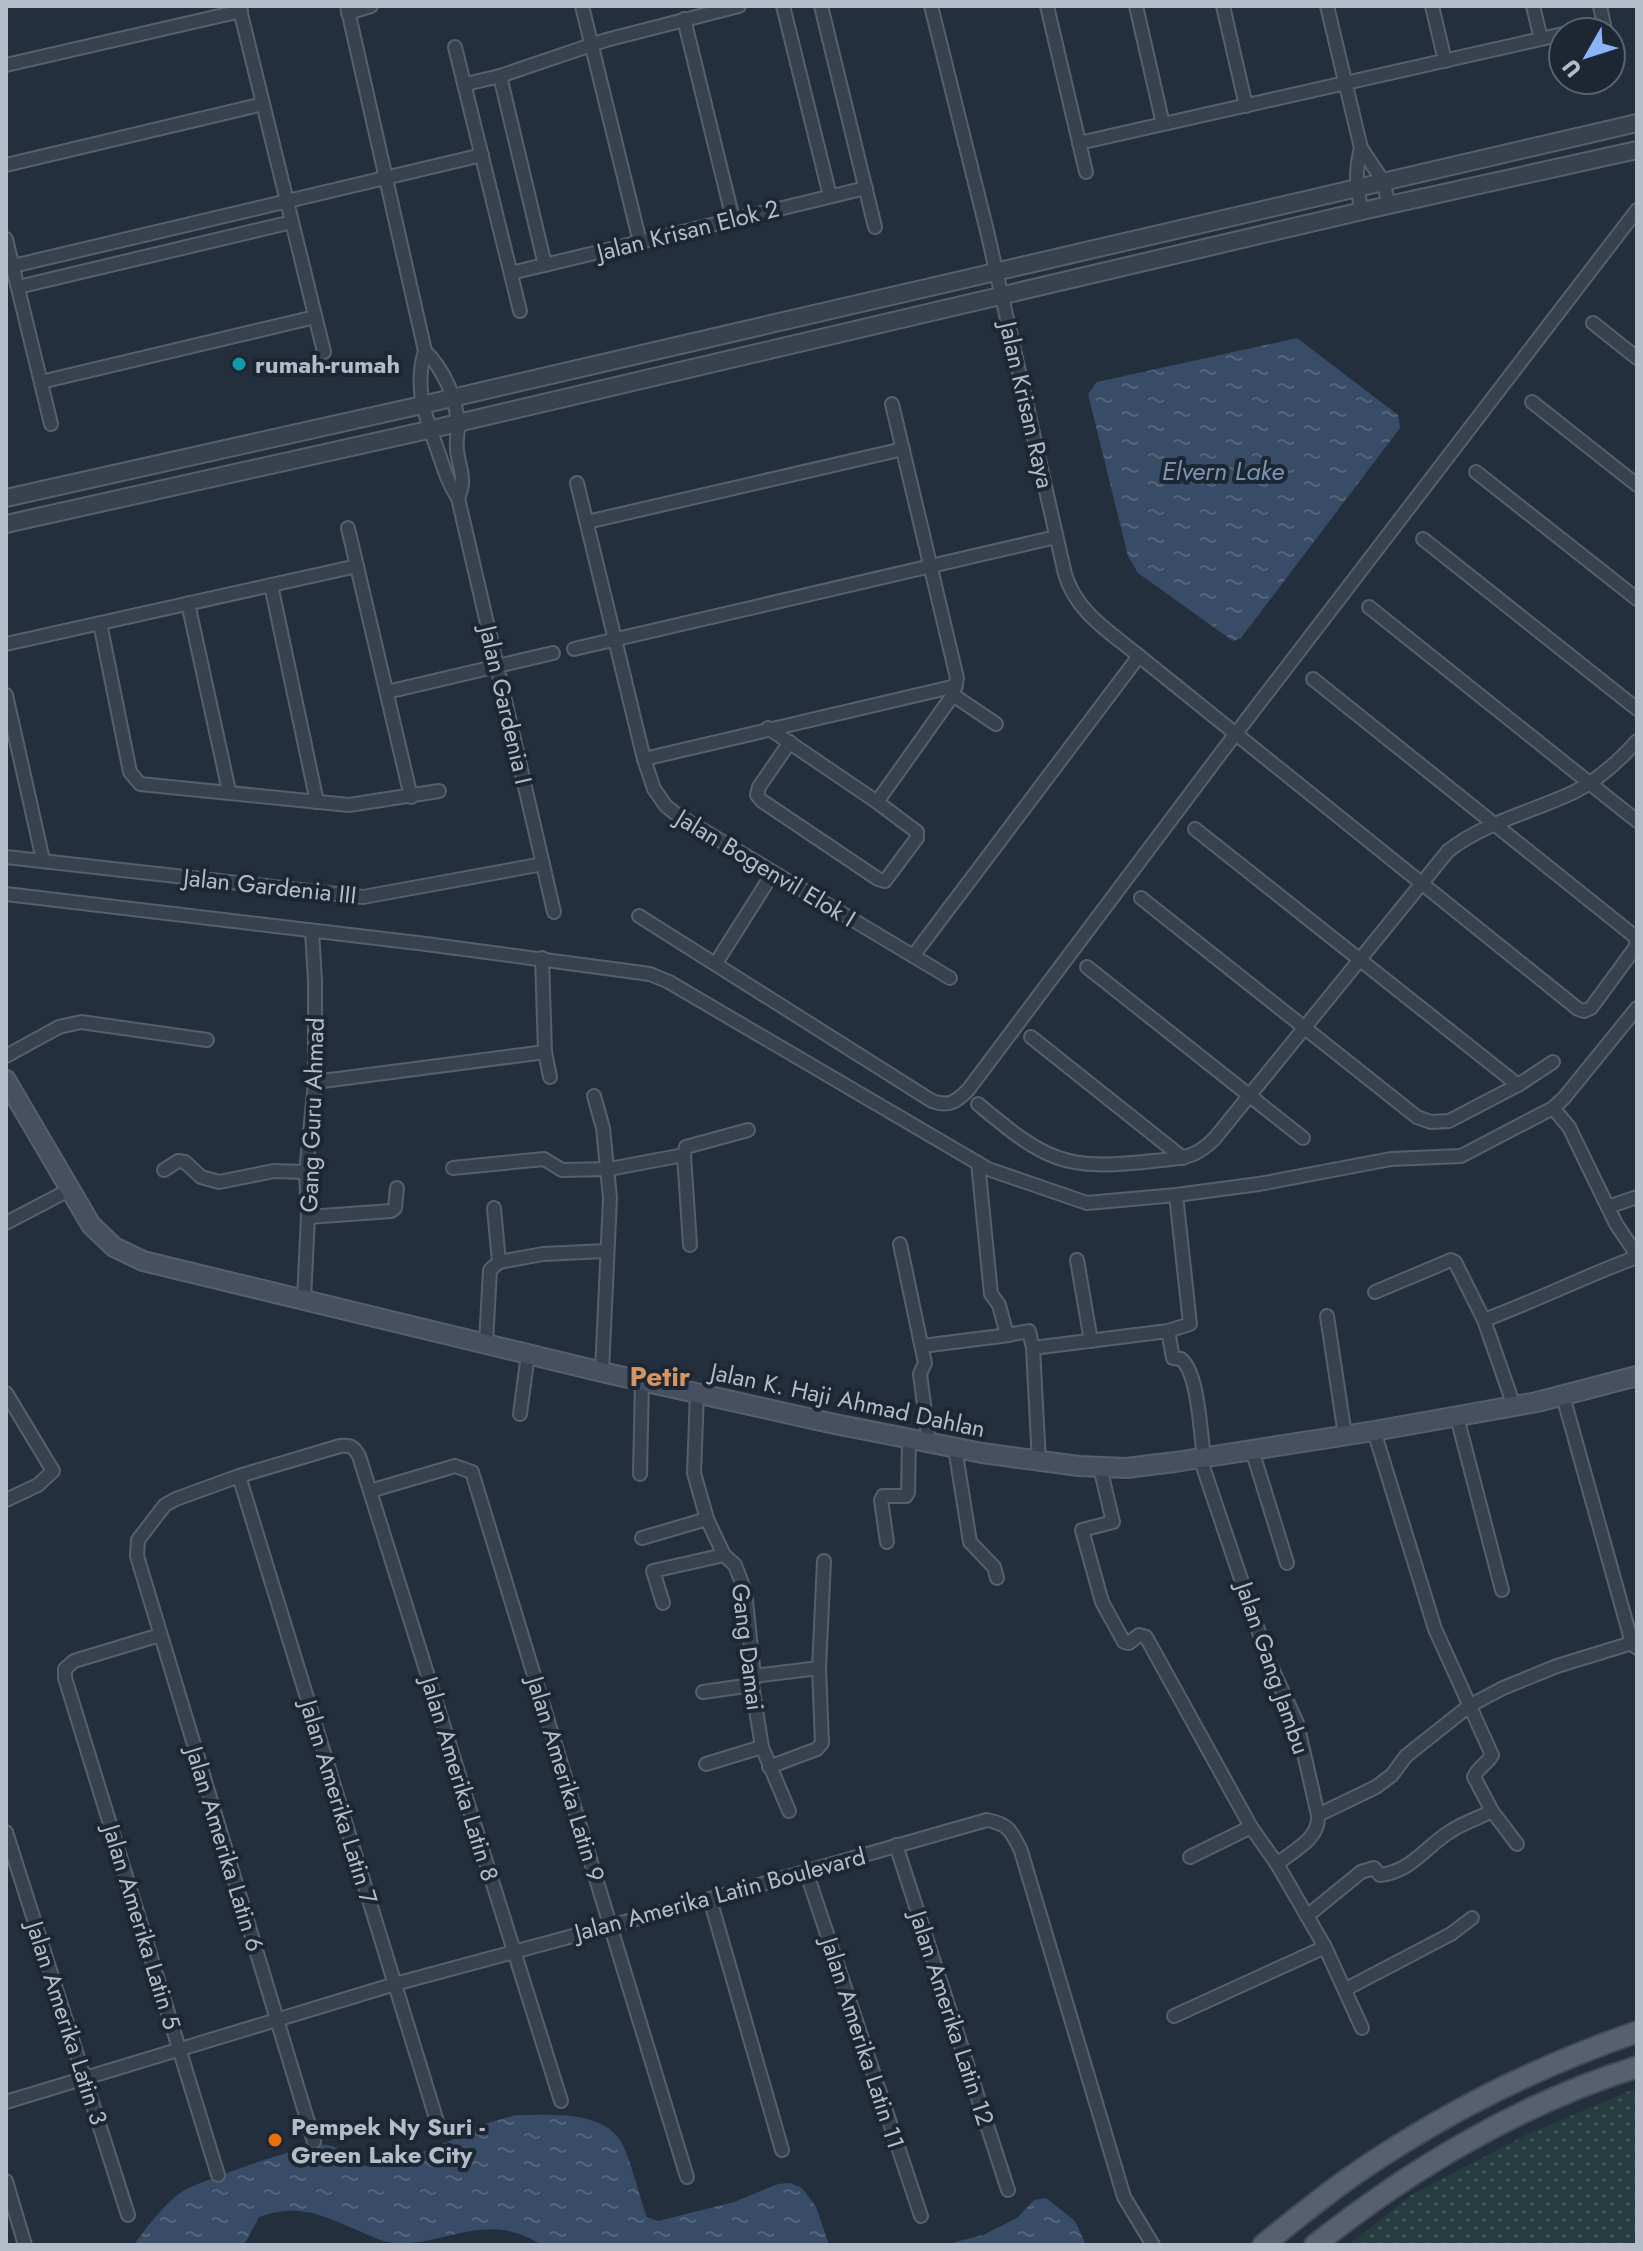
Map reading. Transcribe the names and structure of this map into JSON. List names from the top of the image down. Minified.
{"streets":{"main road":["Jalan K. Haji Ahmad Dahlan"],"street":["Jalan Krisan Elok 2","Jalan Krisan Raya","Jalan Gardenia I","Jalan Bogenvil Elok I","Jalan Gardenia III","Gang Guru Ahmad","Gang Damai","Jalan Gang Jambu","Jalan Amerika Latin 8","Jalan Amerika Latin 9","Jalan Amerika Latin 7","Jalan Amerika Latin 6","Jalan Amerika Latin Boulevard","Jalan Amerika Latin 5","Jalan Amerika Latin 12","Jalan Amerika Latin 3","Jalan Amerika Latin 11"]},"crossings":[["Jalan Gardenia I","Jalan Gardenia III"],["Gang Guru Ahmad","Jalan K. Haji Ahmad Dahlan"],["Jalan K. Haji Ahmad Dahlan","Gang Damai"],["Jalan K. Haji Ahmad Dahlan","Jalan Gang Jambu"],["Jalan Amerika Latin 8","Jalan Amerika Latin 9"],["Jalan Amerika Latin 8","Jalan Amerika Latin 7"],["Jalan Amerika Latin 8","Jalan Amerika Latin 6"],["Jalan Amerika Latin 8","Jalan Amerika Latin Boulevard"],["Jalan Amerika Latin 9","Jalan Amerika Latin Boulevard"],["Jalan Amerika Latin 7","Jalan Amerika Latin 6"],["Jalan Amerika Latin 7","Jalan Amerika Latin Boulevard"],["Jalan Amerika Latin 6","Jalan Amerika Latin Boulevard"],["Jalan Amerika Latin 6","Jalan Amerika Latin 5"],["Jalan Amerika Latin Boulevard","Jalan Amerika Latin 5"],["Jalan Amerika Latin Boulevard","Jalan Amerika Latin 12"],["Jalan Amerika Latin Boulevard","Jalan Amerika Latin 3"],["Jalan Amerika Latin Boulevard","Jalan Amerika Latin 11"]],"districts":["Petir"],"water":["Elvern Lake"],"places":["rumah-rumah","Pempek Ny Suri - Green Lake City"],"north":"bottom left"}
